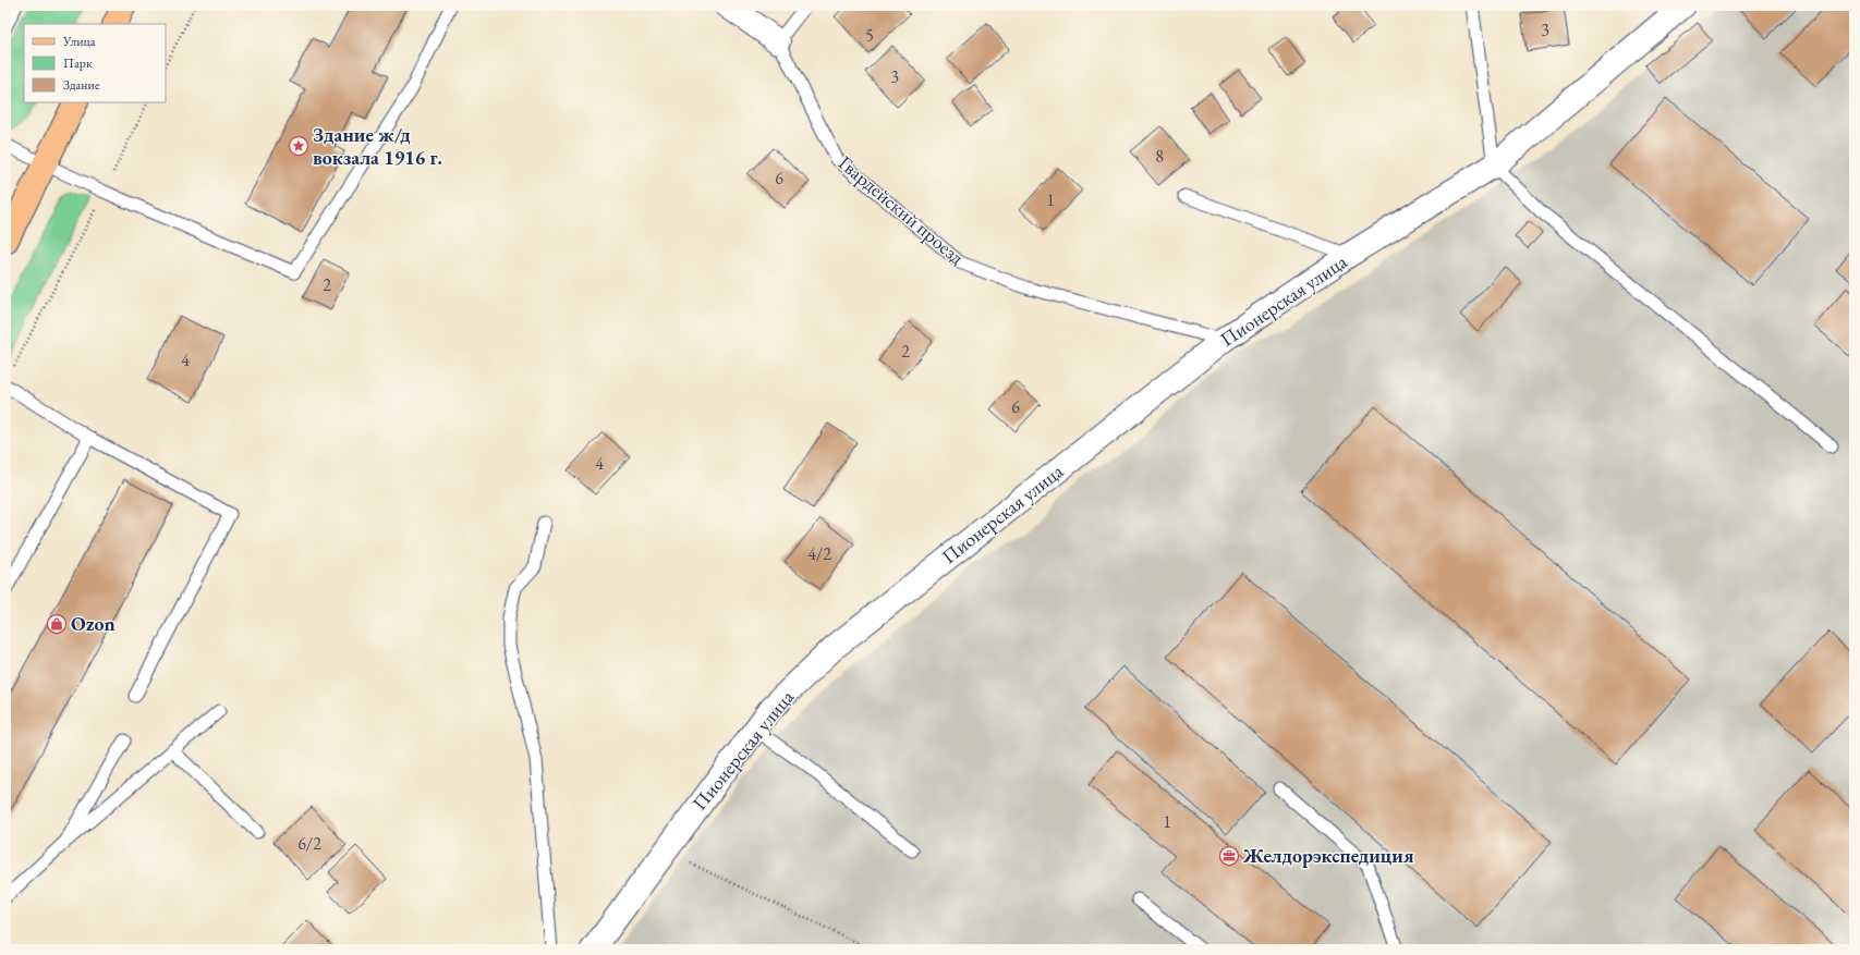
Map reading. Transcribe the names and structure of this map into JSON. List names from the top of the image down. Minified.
{"streets":{"street":["Гвардейский проезд","Пионерская улица"]},"crossings":[["Гвардейский проезд","Пионерская улица"]],"places":{"place":["Здание ж/д вокзала 1916 г."],"shop":["Ozon"],"office":["Желдорэкспедиция"]},"house_numbers":["3","5","3","8","6","1","2","2","4","6","4","4/2","1","6/2"],"legend":["Улица","Парк","Здание"]}
